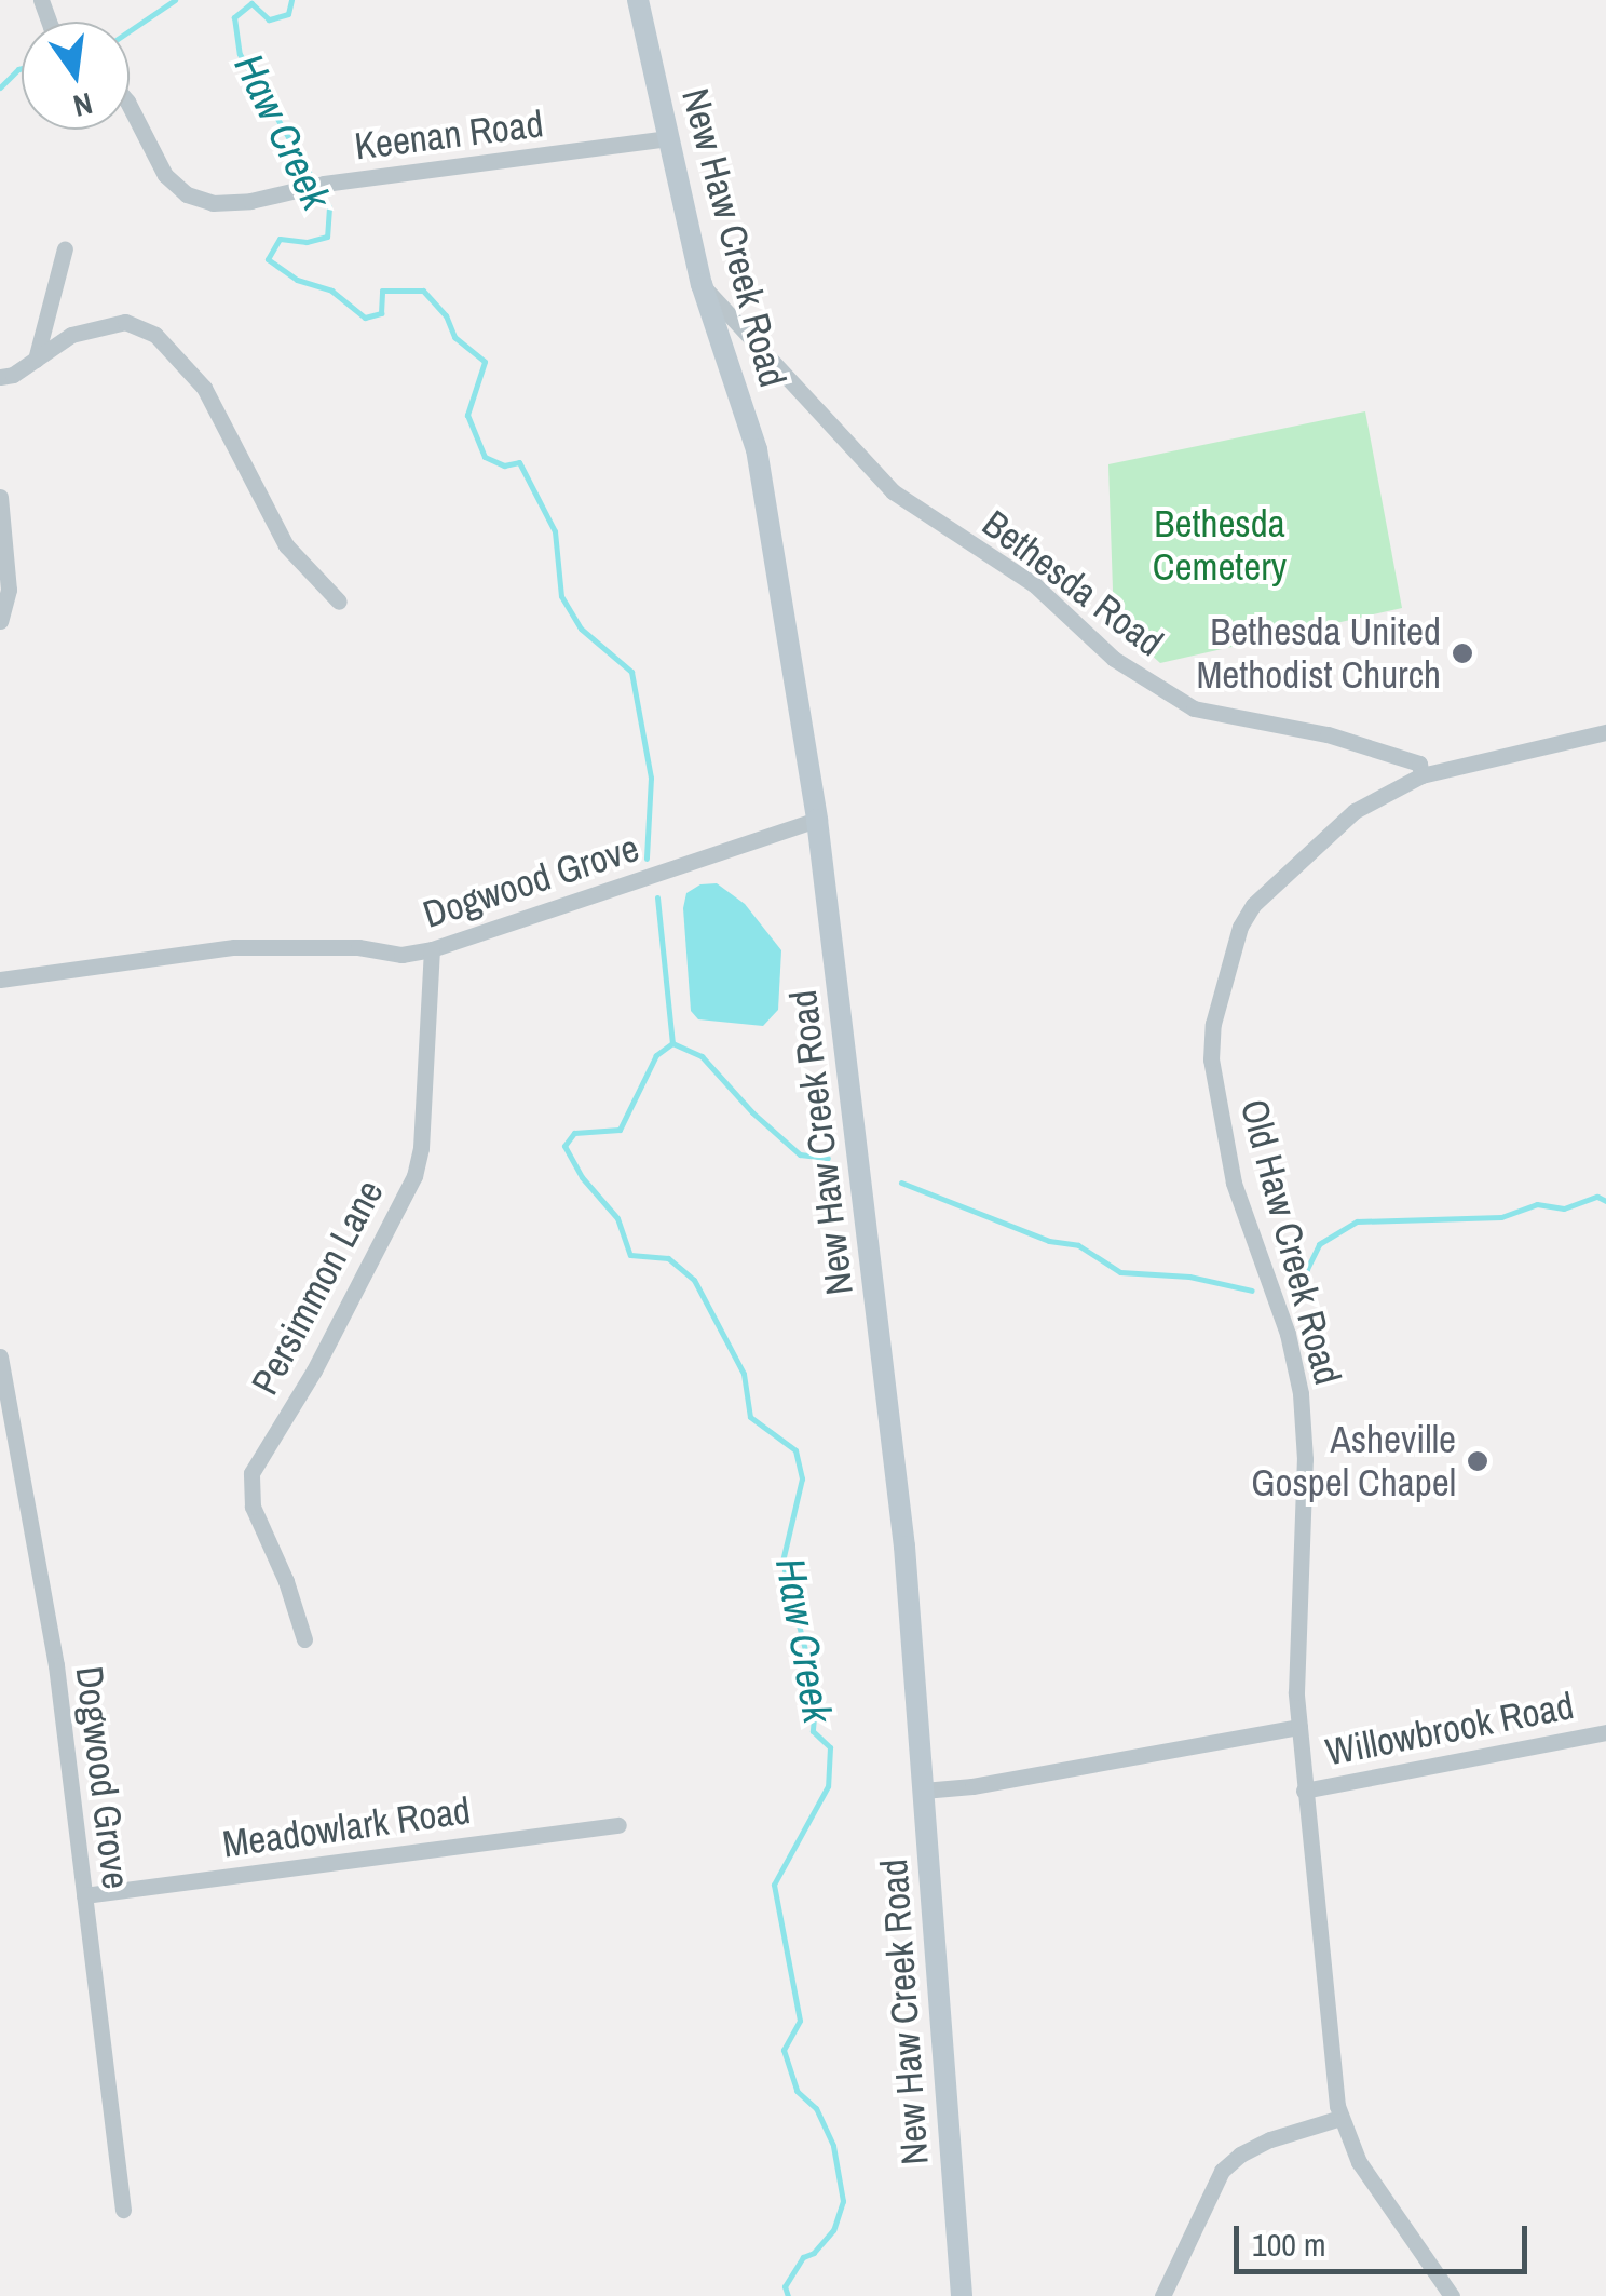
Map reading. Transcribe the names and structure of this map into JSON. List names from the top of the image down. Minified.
{"streets":{"street":["Keenan Road","New Haw Creek Road","Bethesda Road","Dogwood Grove","Old Haw Creek Road","Persimmon Lane","Willowbrook Road","Meadowlark Road"]},"crossings":[["Keenan Road","New Haw Creek Road"],["New Haw Creek Road","Bethesda Road"],["New Haw Creek Road","Dogwood Grove"],["Bethesda Road","Old Haw Creek Road"],["Dogwood Grove","Persimmon Lane"],["Dogwood Grove","Meadowlark Road"],["Old Haw Creek Road","Willowbrook Road"]],"water":["Haw Creek"],"parks":["Bethesda Cemetery"],"places":["Bethesda United Methodist Church","Asheville Gospel Chapel"],"scale_bar":"100 m","north":"bottom"}
